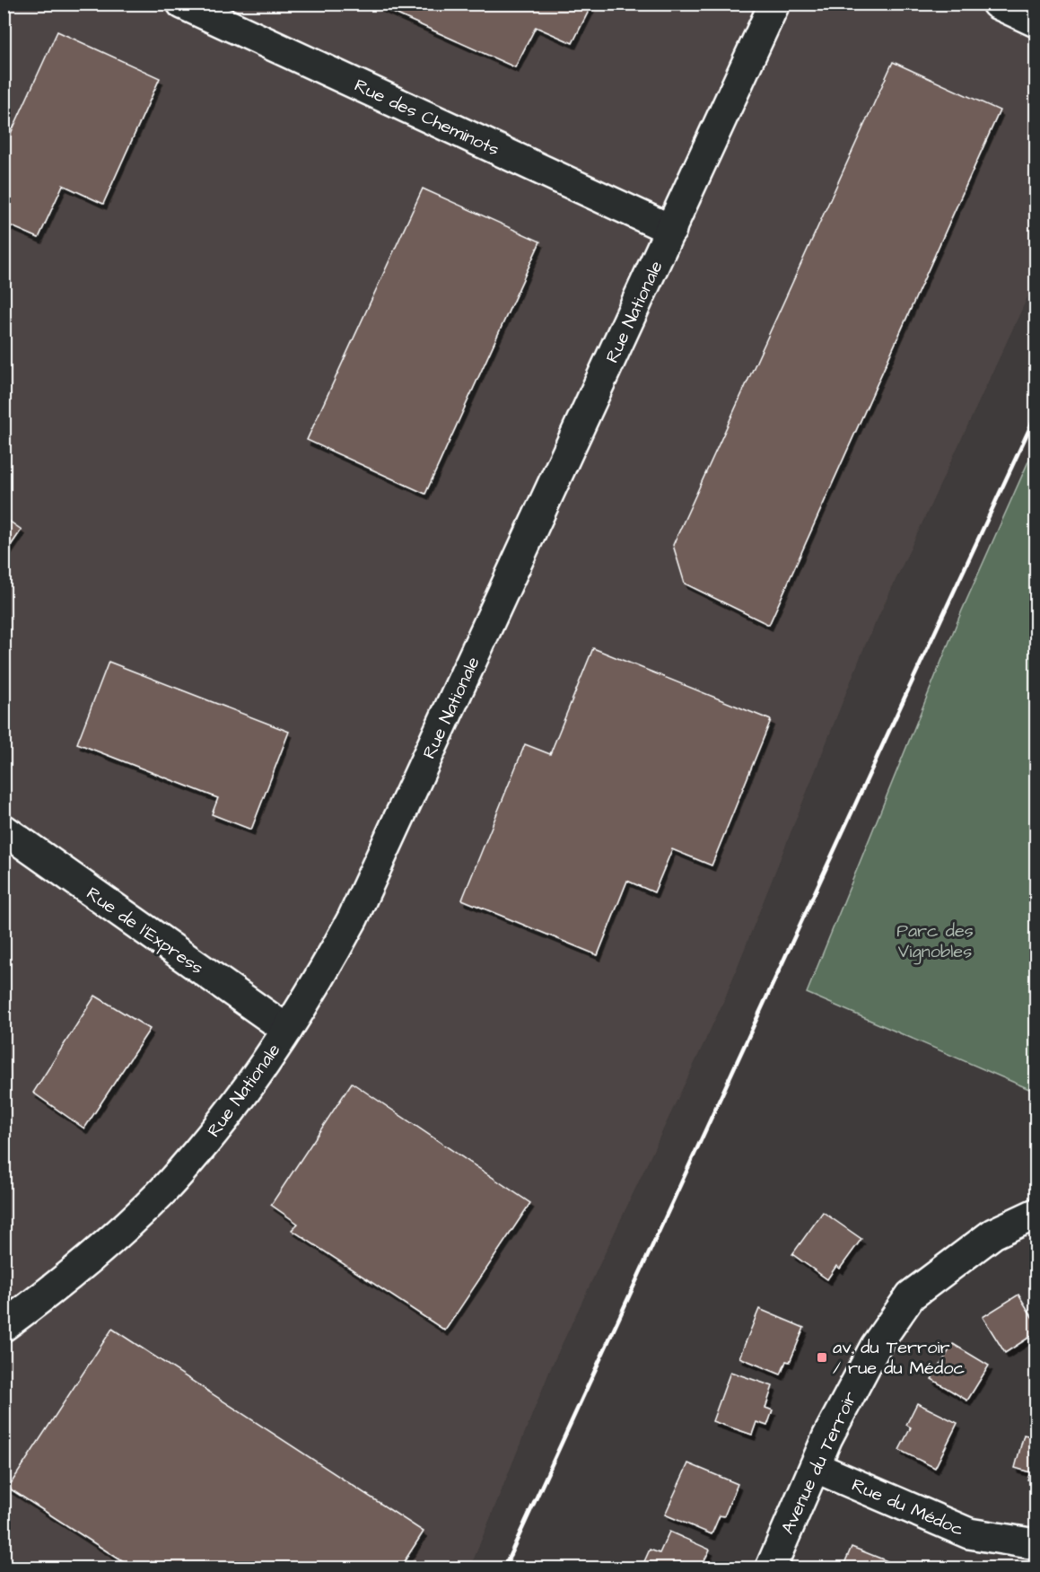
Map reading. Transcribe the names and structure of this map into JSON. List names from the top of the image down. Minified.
{"streets":{"street":["Rue des Cheminots","Rue Nationale","Rue de l'Express","Avenue du Terroir","Rue du Médoc"]},"crossings":[["Rue des Cheminots","Rue Nationale"],["Rue Nationale","Rue de l'Express"],["Avenue du Terroir","Rue du Médoc"]],"parks":["Parc des Vignobles"],"places":{"transit":["av. du Terroir / rue du Médoc"]}}
